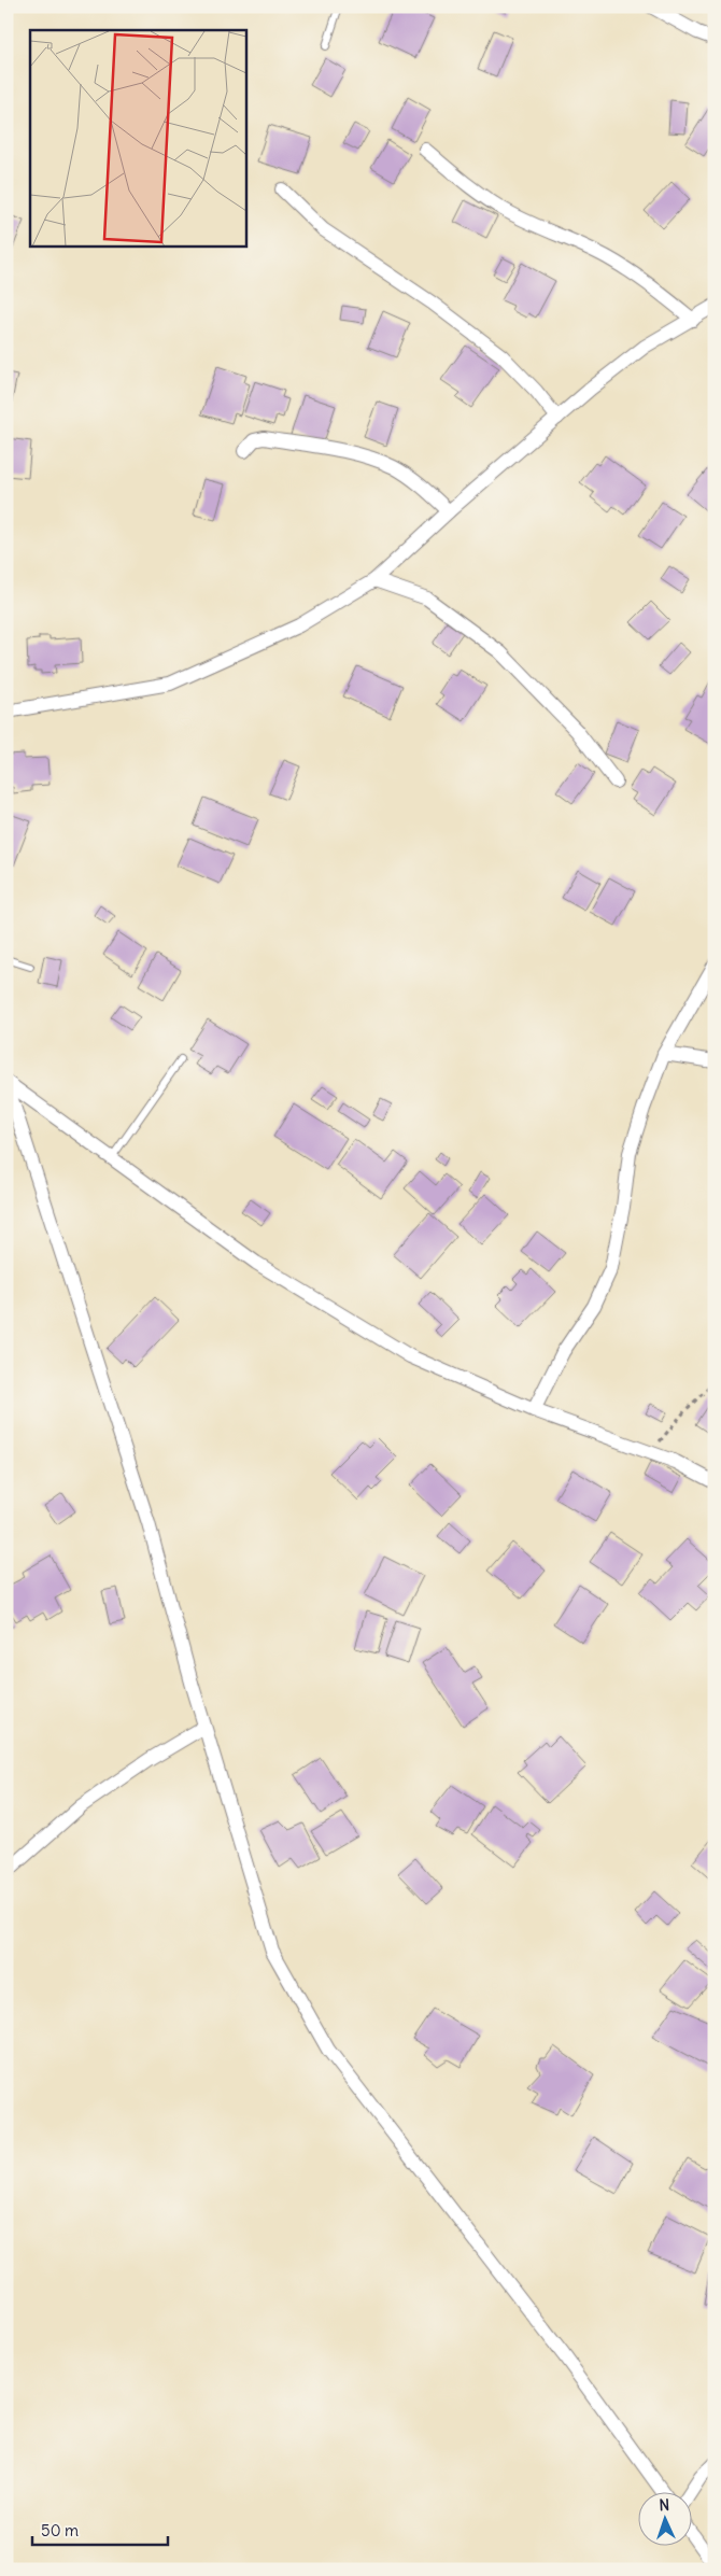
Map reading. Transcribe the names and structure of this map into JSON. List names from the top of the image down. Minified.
{"scale_bar":"50 m","north":"top"}
